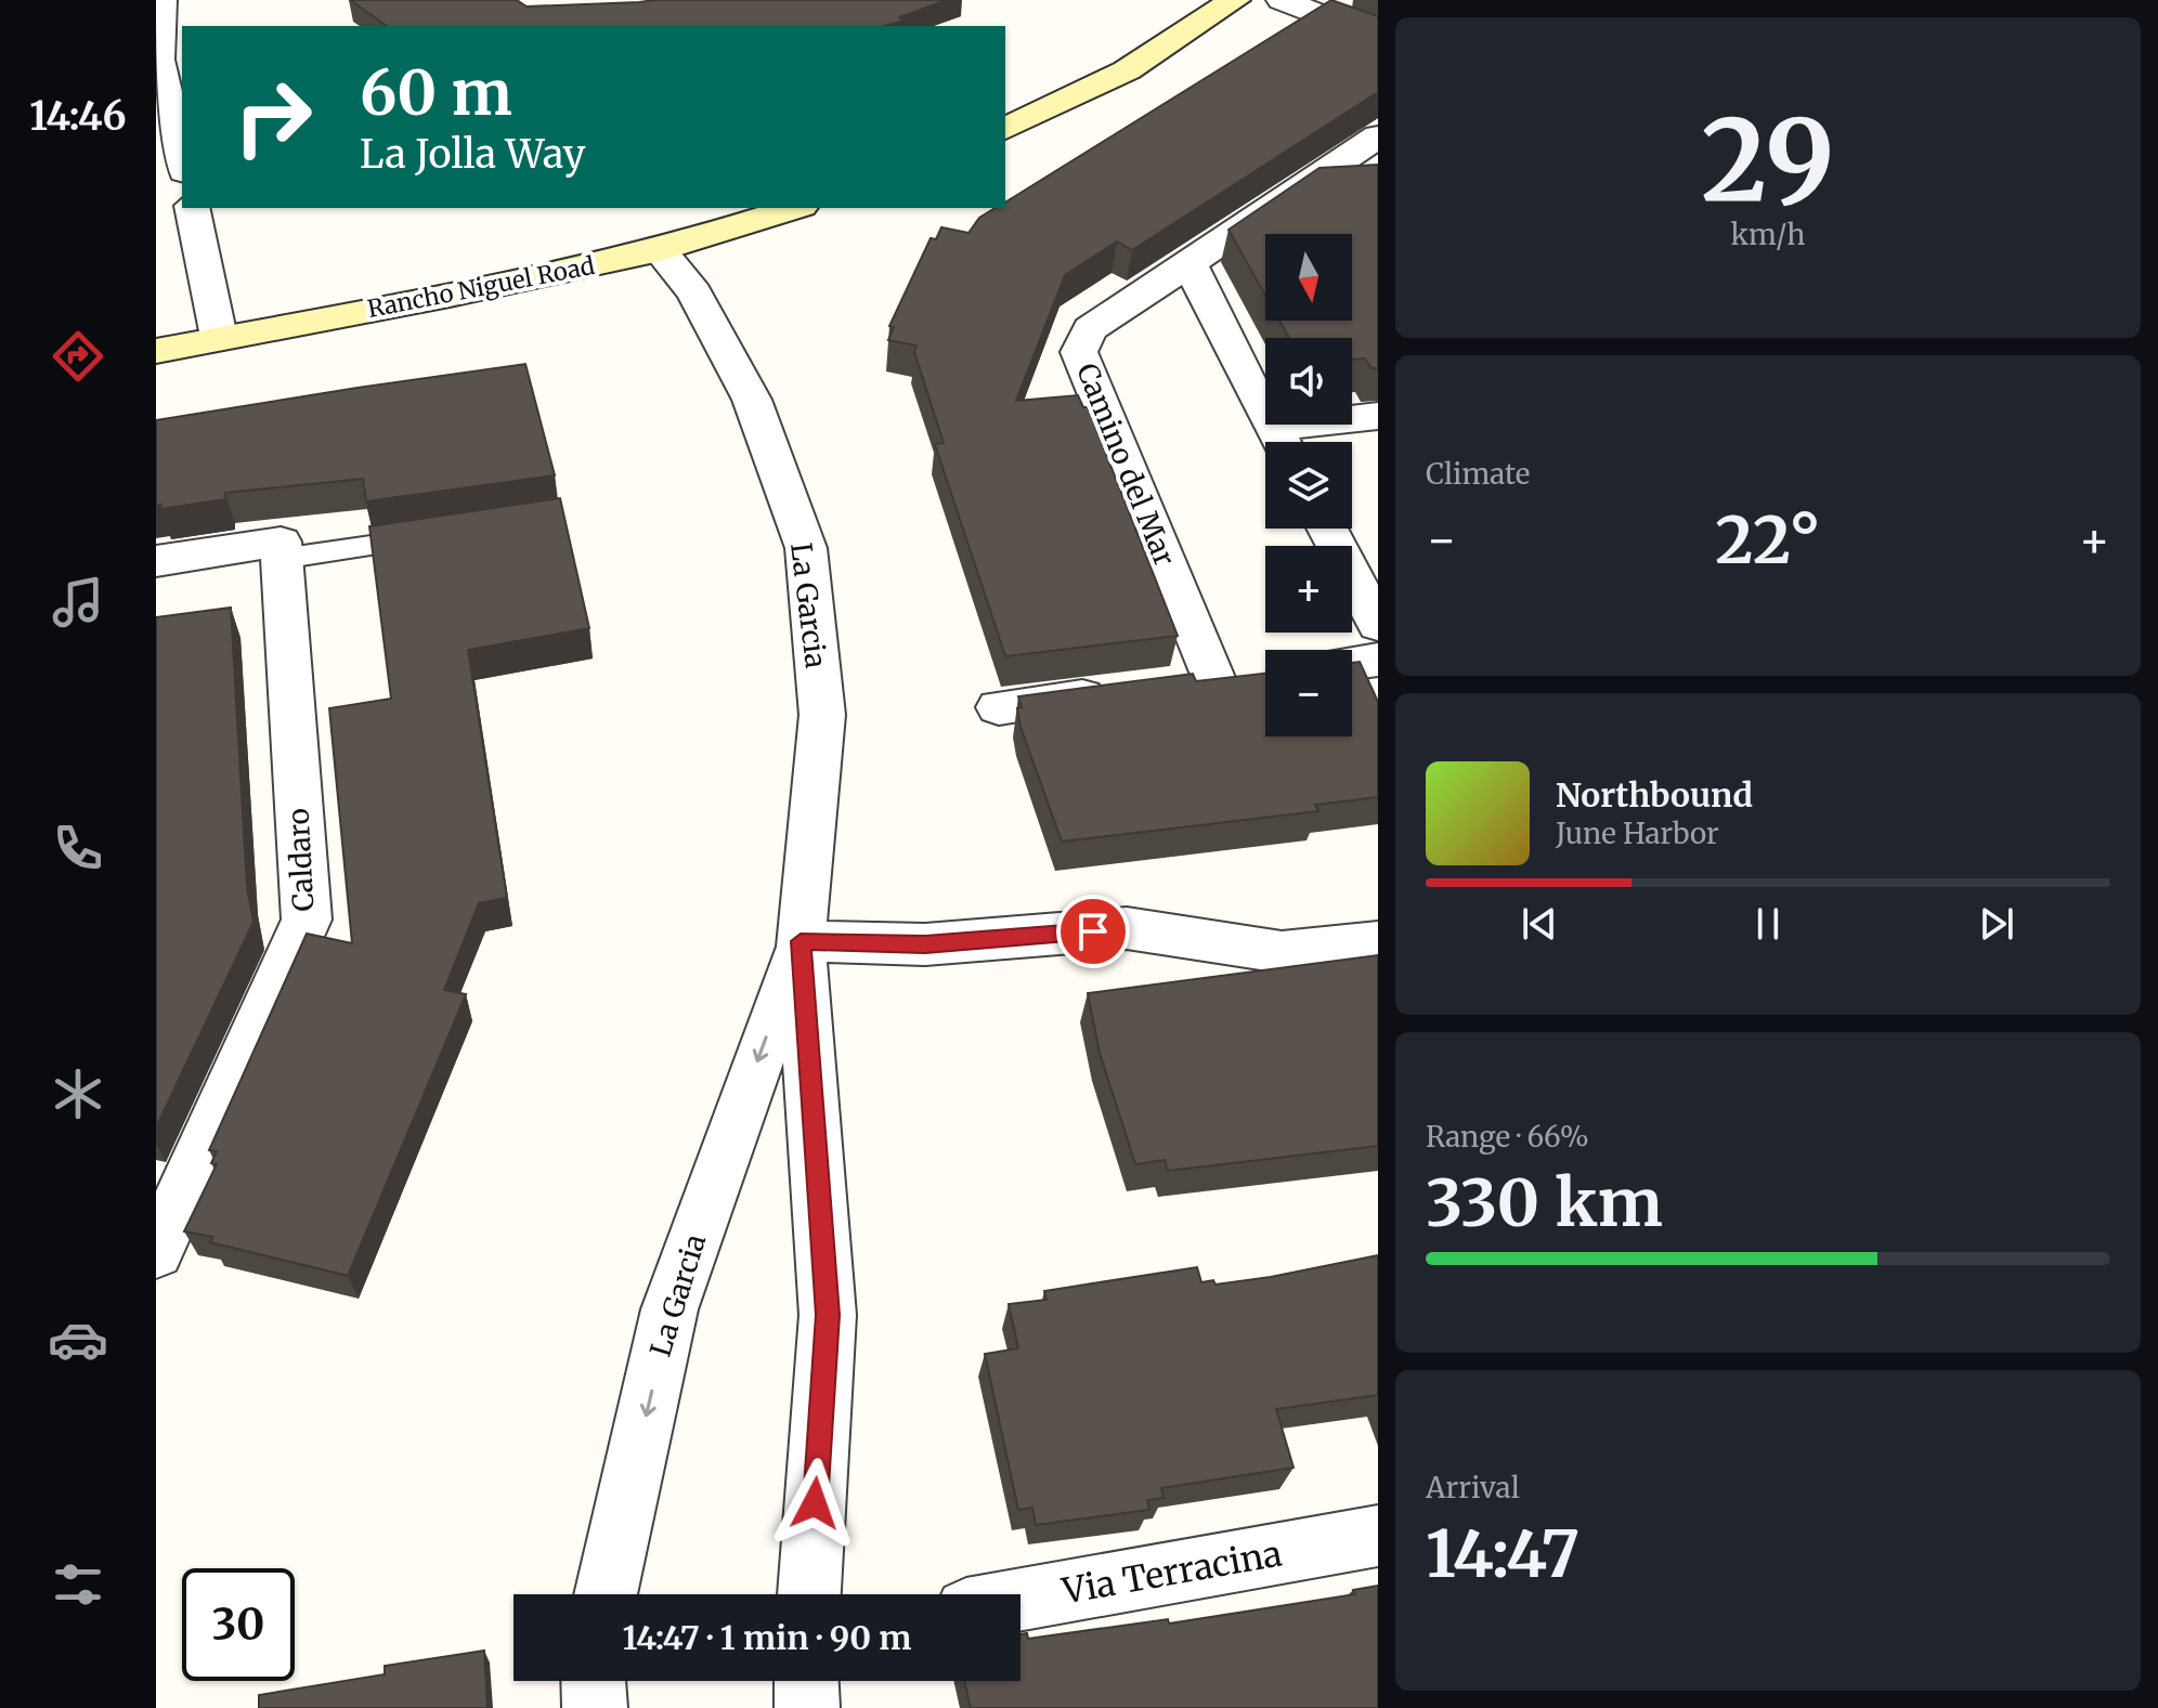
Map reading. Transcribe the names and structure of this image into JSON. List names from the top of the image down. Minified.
{"streets":{"street":["Rancho Niguel Road","Camino del Mar","La Garcia","Caldaro","Via Terracina"]},"crossings":[["Rancho Niguel Road","La Garcia"]],"north":"bottom","page":{"tabs":"14:46","tile":[["29","km/h"],"Climate",["Range · 66%","330 km"],["Arrival","14:47"]],"turn":["60 m","La Jolla Way"],"map_buttons":["+","−"],"heat":["−","22°","+"],"song":["Northbound","June Harbor"],"limit":"30","trip":"14:47 · 1 min · 90 m"}}
